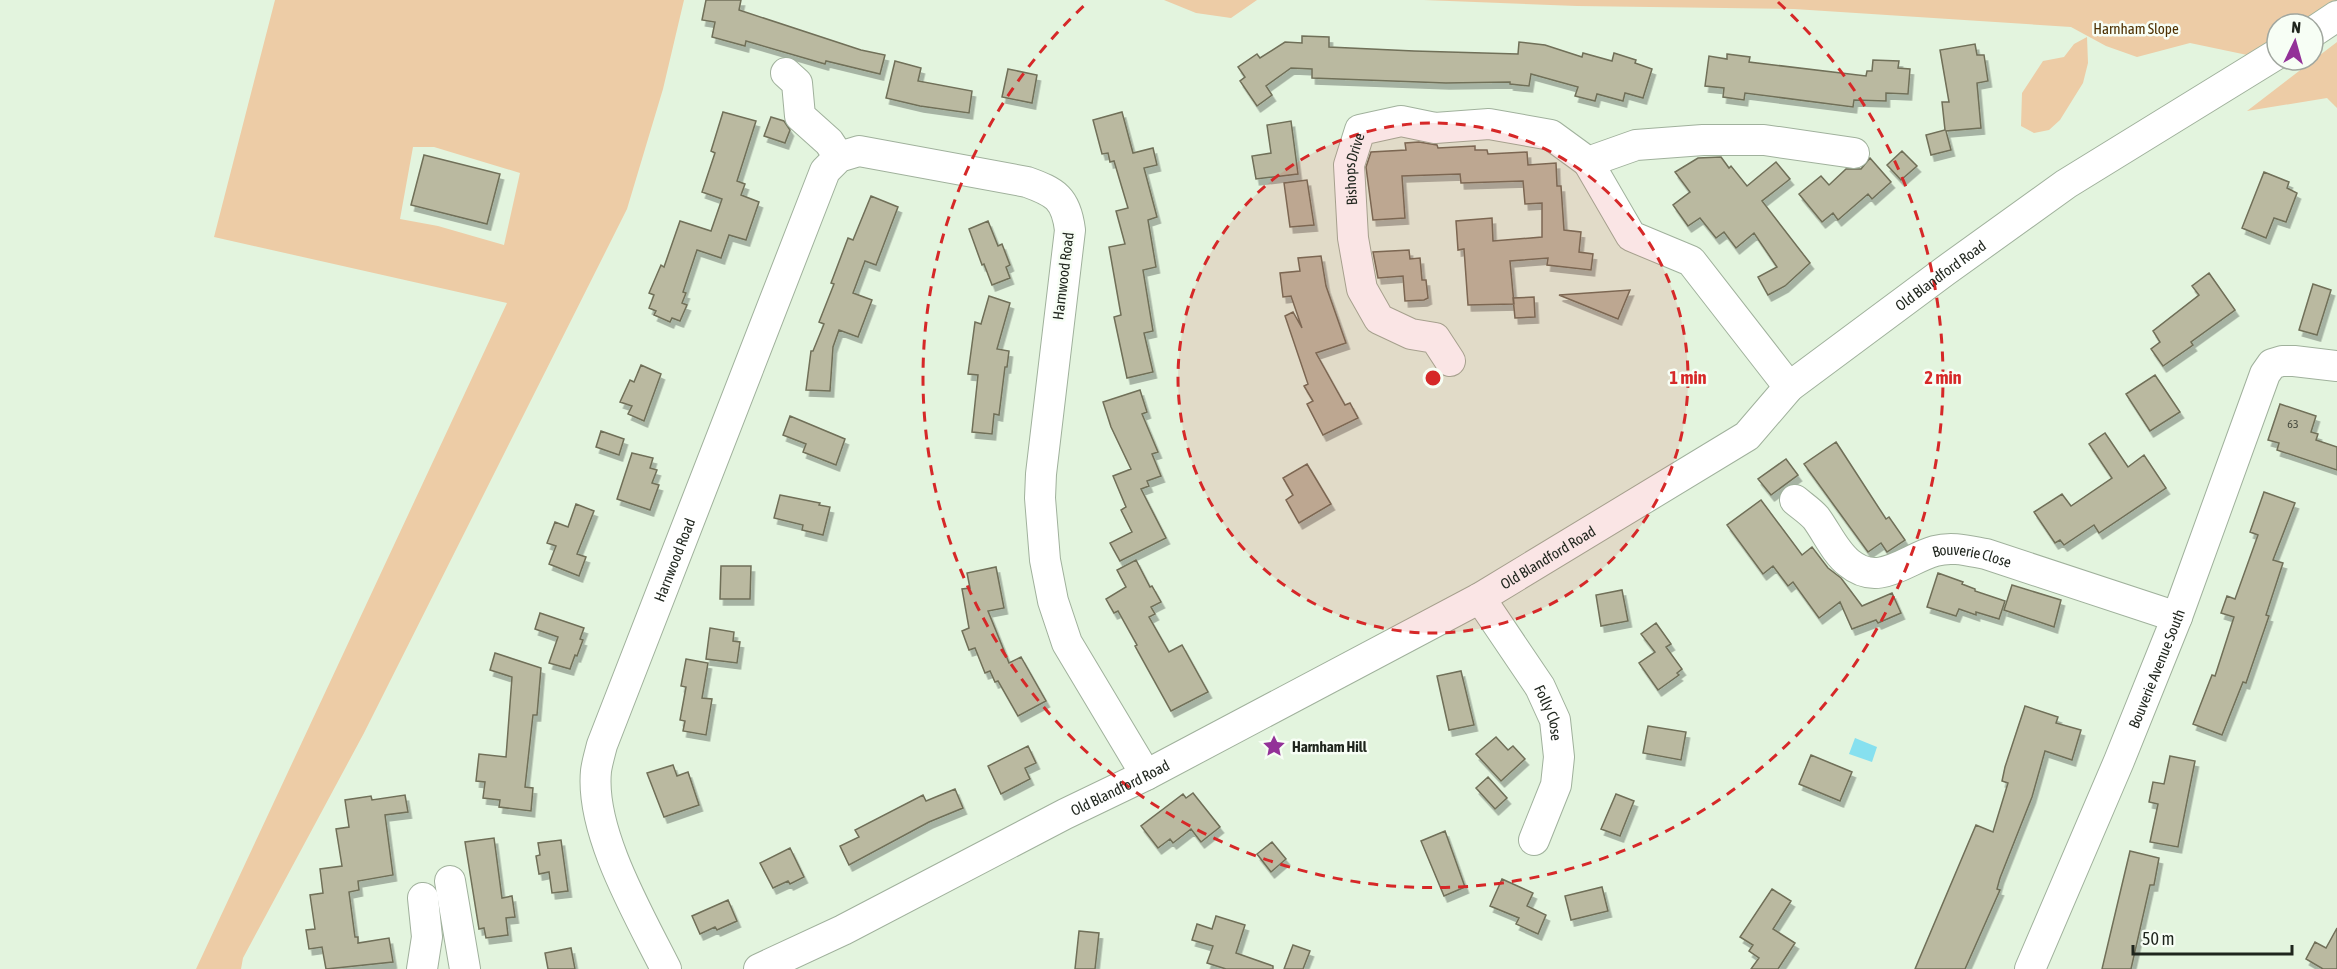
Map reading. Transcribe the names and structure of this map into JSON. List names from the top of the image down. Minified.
{"streets":{"street":["Bishops Drive","Old Blandford Road","Harnwood Road","Bouverie Close","Bouverie Avenue South","Folly Close"]},"crossings":[["Bishops Drive","Old Blandford Road"],["Old Blandford Road","Harnwood Road"],["Old Blandford Road","Folly Close"],["Bouverie Close","Bouverie Avenue South"]],"parks":["Harnham Slope"],"places":{"place":["Harnham Hill"]},"house_numbers":["63"],"scale_bar":"50 m","north":"top","rings":["1 min","2 min"]}
